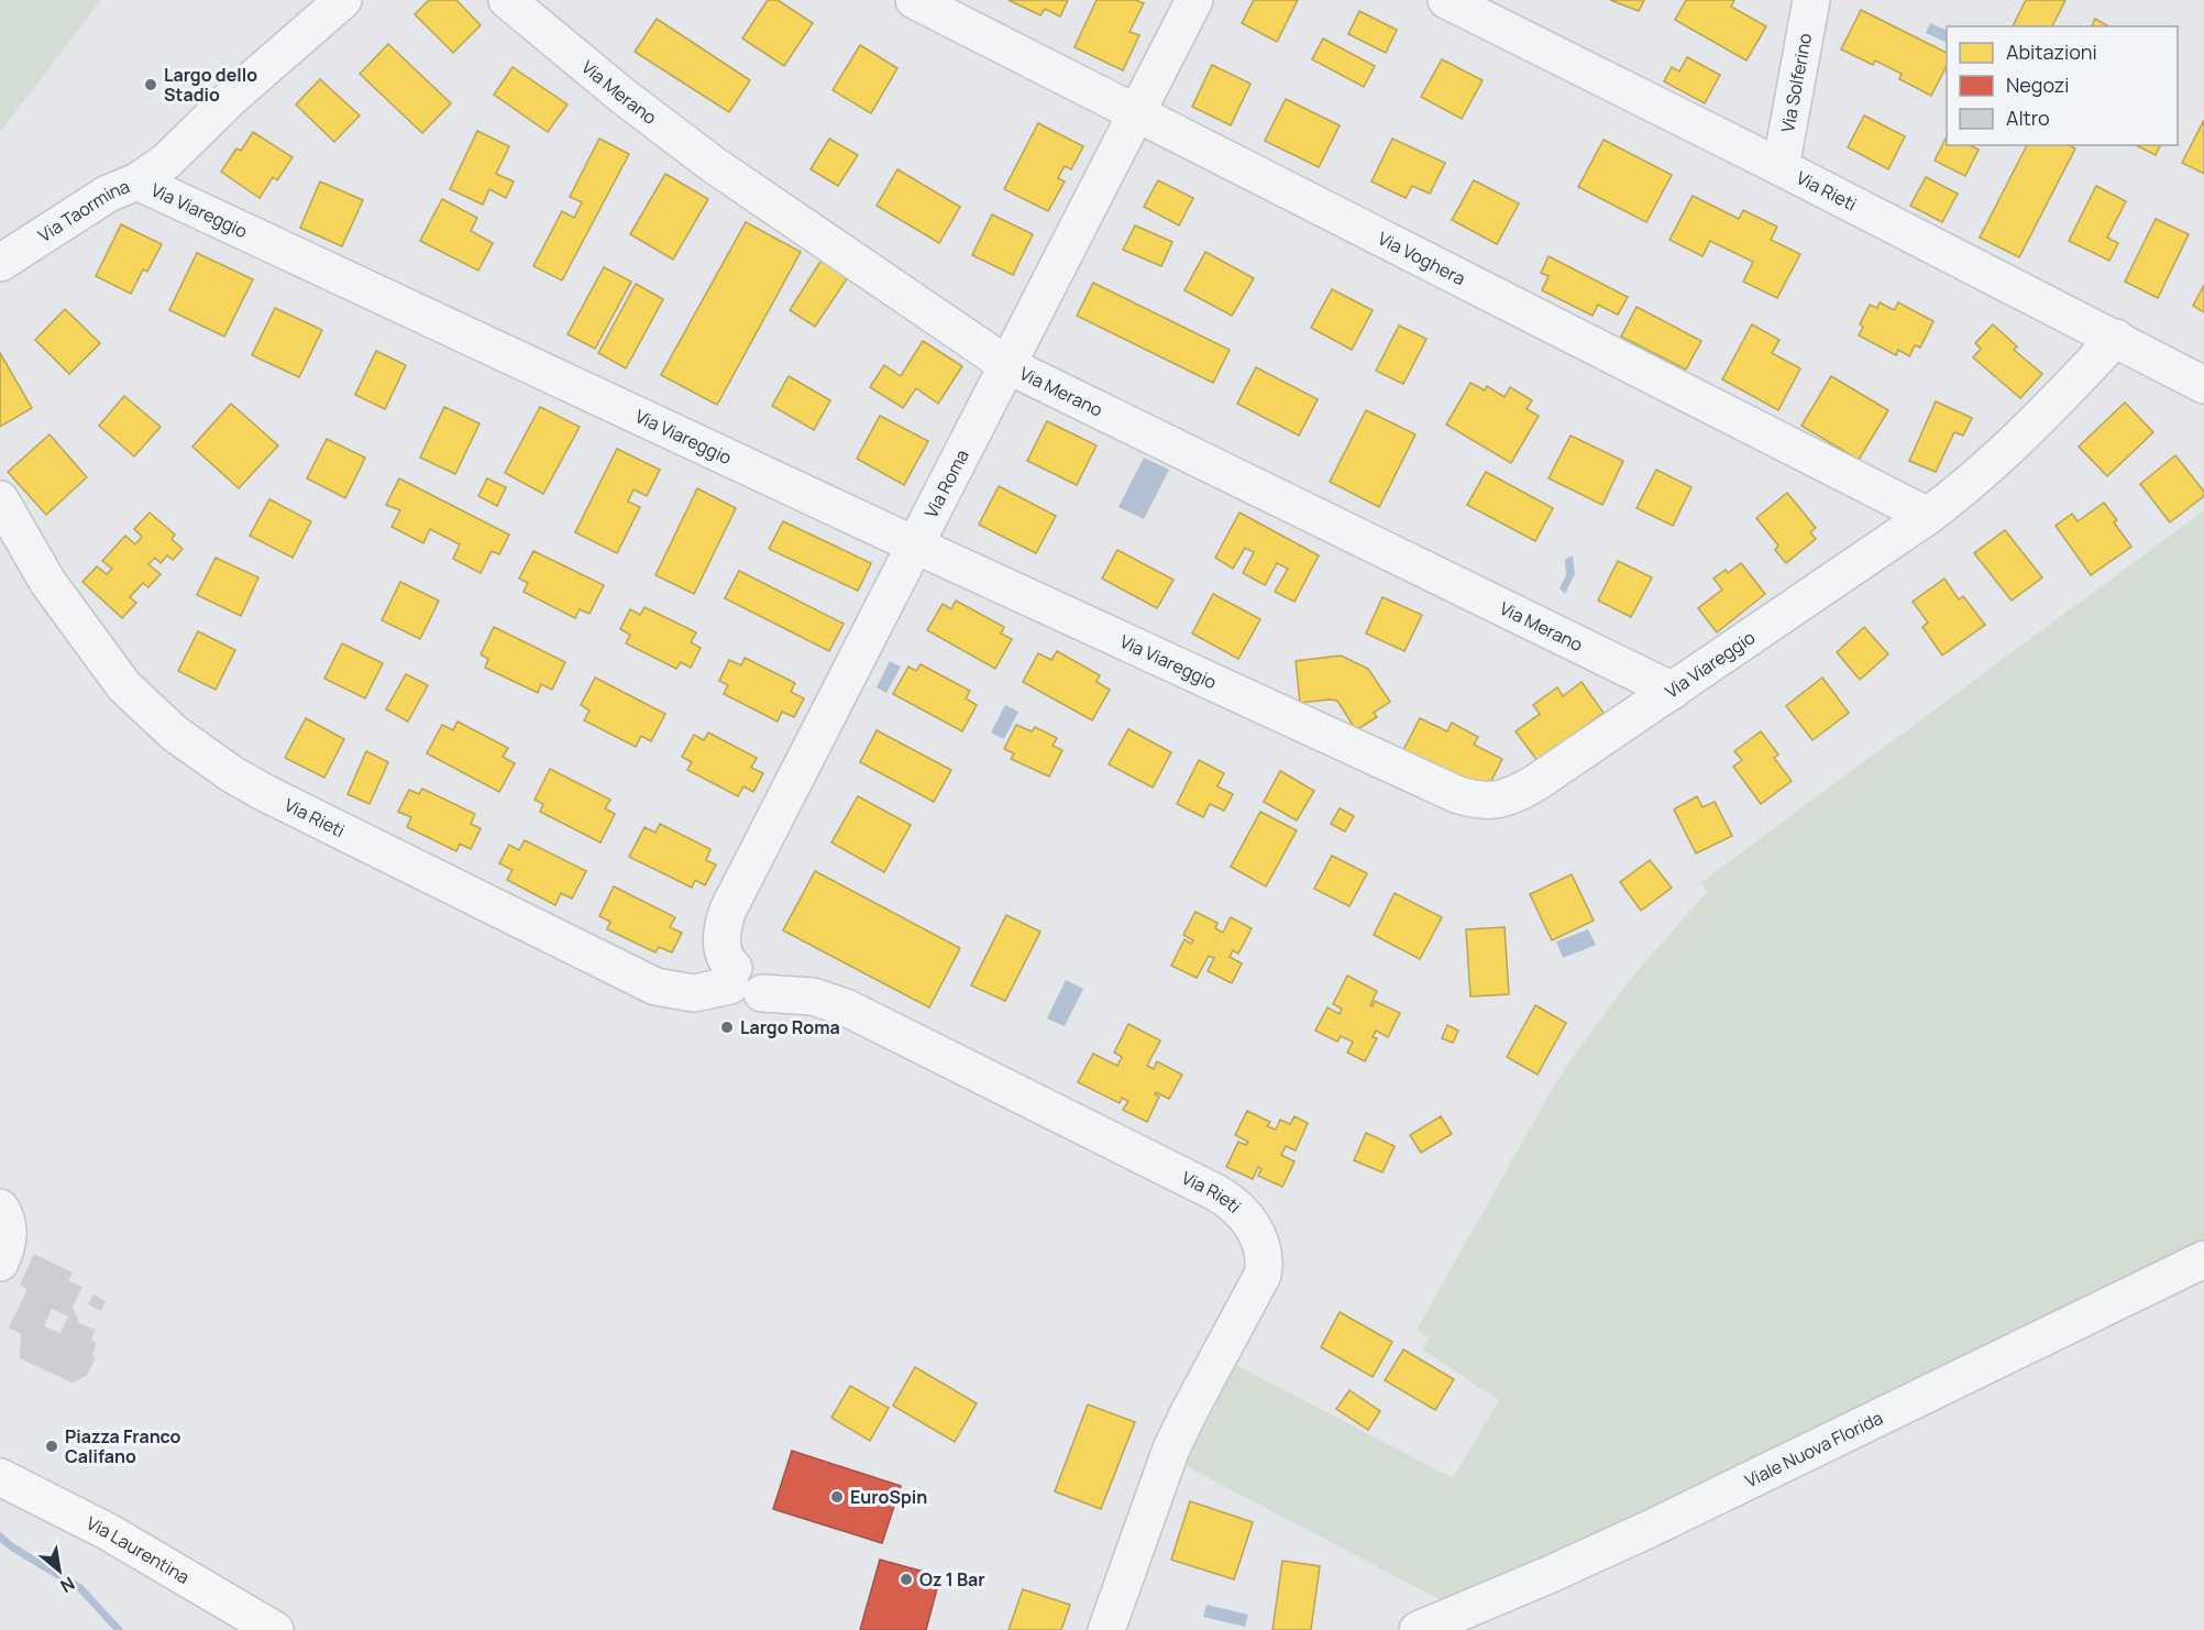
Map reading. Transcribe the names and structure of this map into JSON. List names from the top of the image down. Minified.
{"streets":{"main road":["Via Laurentina"],"street":["Via Solferino","Via Merano","Via Rieti","Via Viareggio","Via Taormina","Via Voghera","Via Roma","Viale Nuova Florida"]},"crossings":[["Via Solferino","Via Rieti"],["Via Merano","Via Viareggio"],["Via Merano","Via Roma"],["Via Rieti","Via Viareggio"],["Via Rieti","Via Roma"],["Via Viareggio","Via Taormina"],["Via Viareggio","Via Voghera"],["Via Viareggio","Via Roma"],["Via Voghera","Via Roma"]],"places":["Largo dello Stadio","Largo Roma","Piazza Franco Califano","EuroSpin","Oz 1 Bar"],"legend":["Abitazioni","Negozi","Altro"],"north":"bottom right"}
